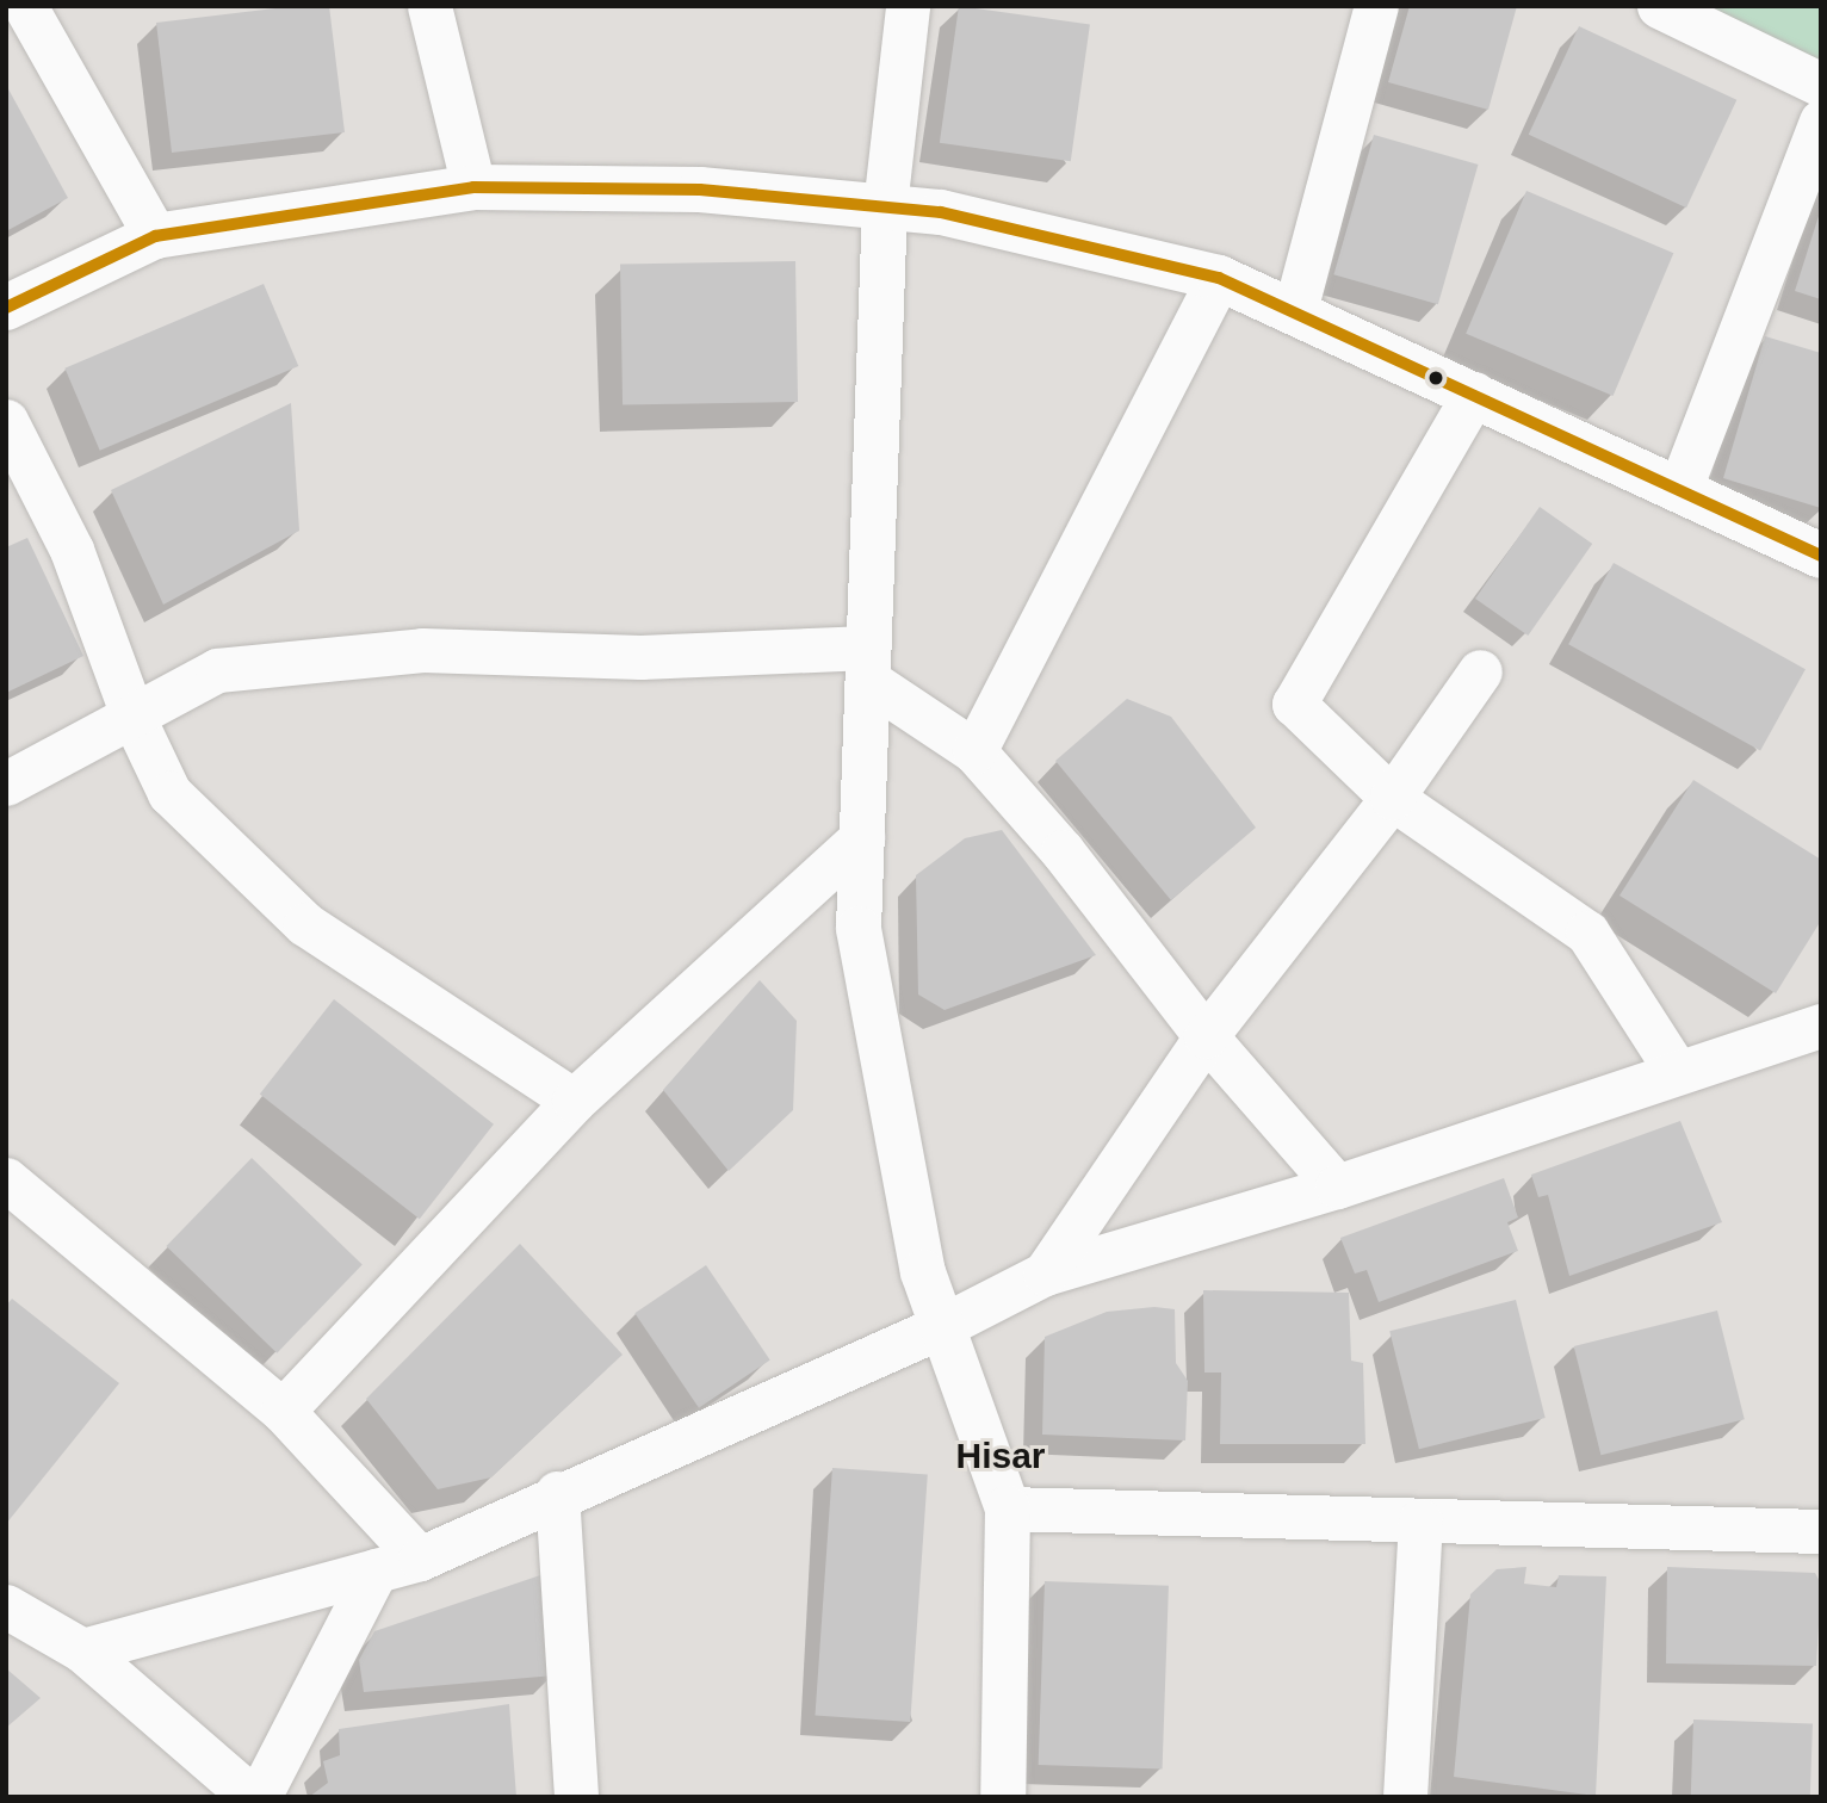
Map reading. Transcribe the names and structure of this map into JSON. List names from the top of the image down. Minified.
{"districts":["Hisar"]}
